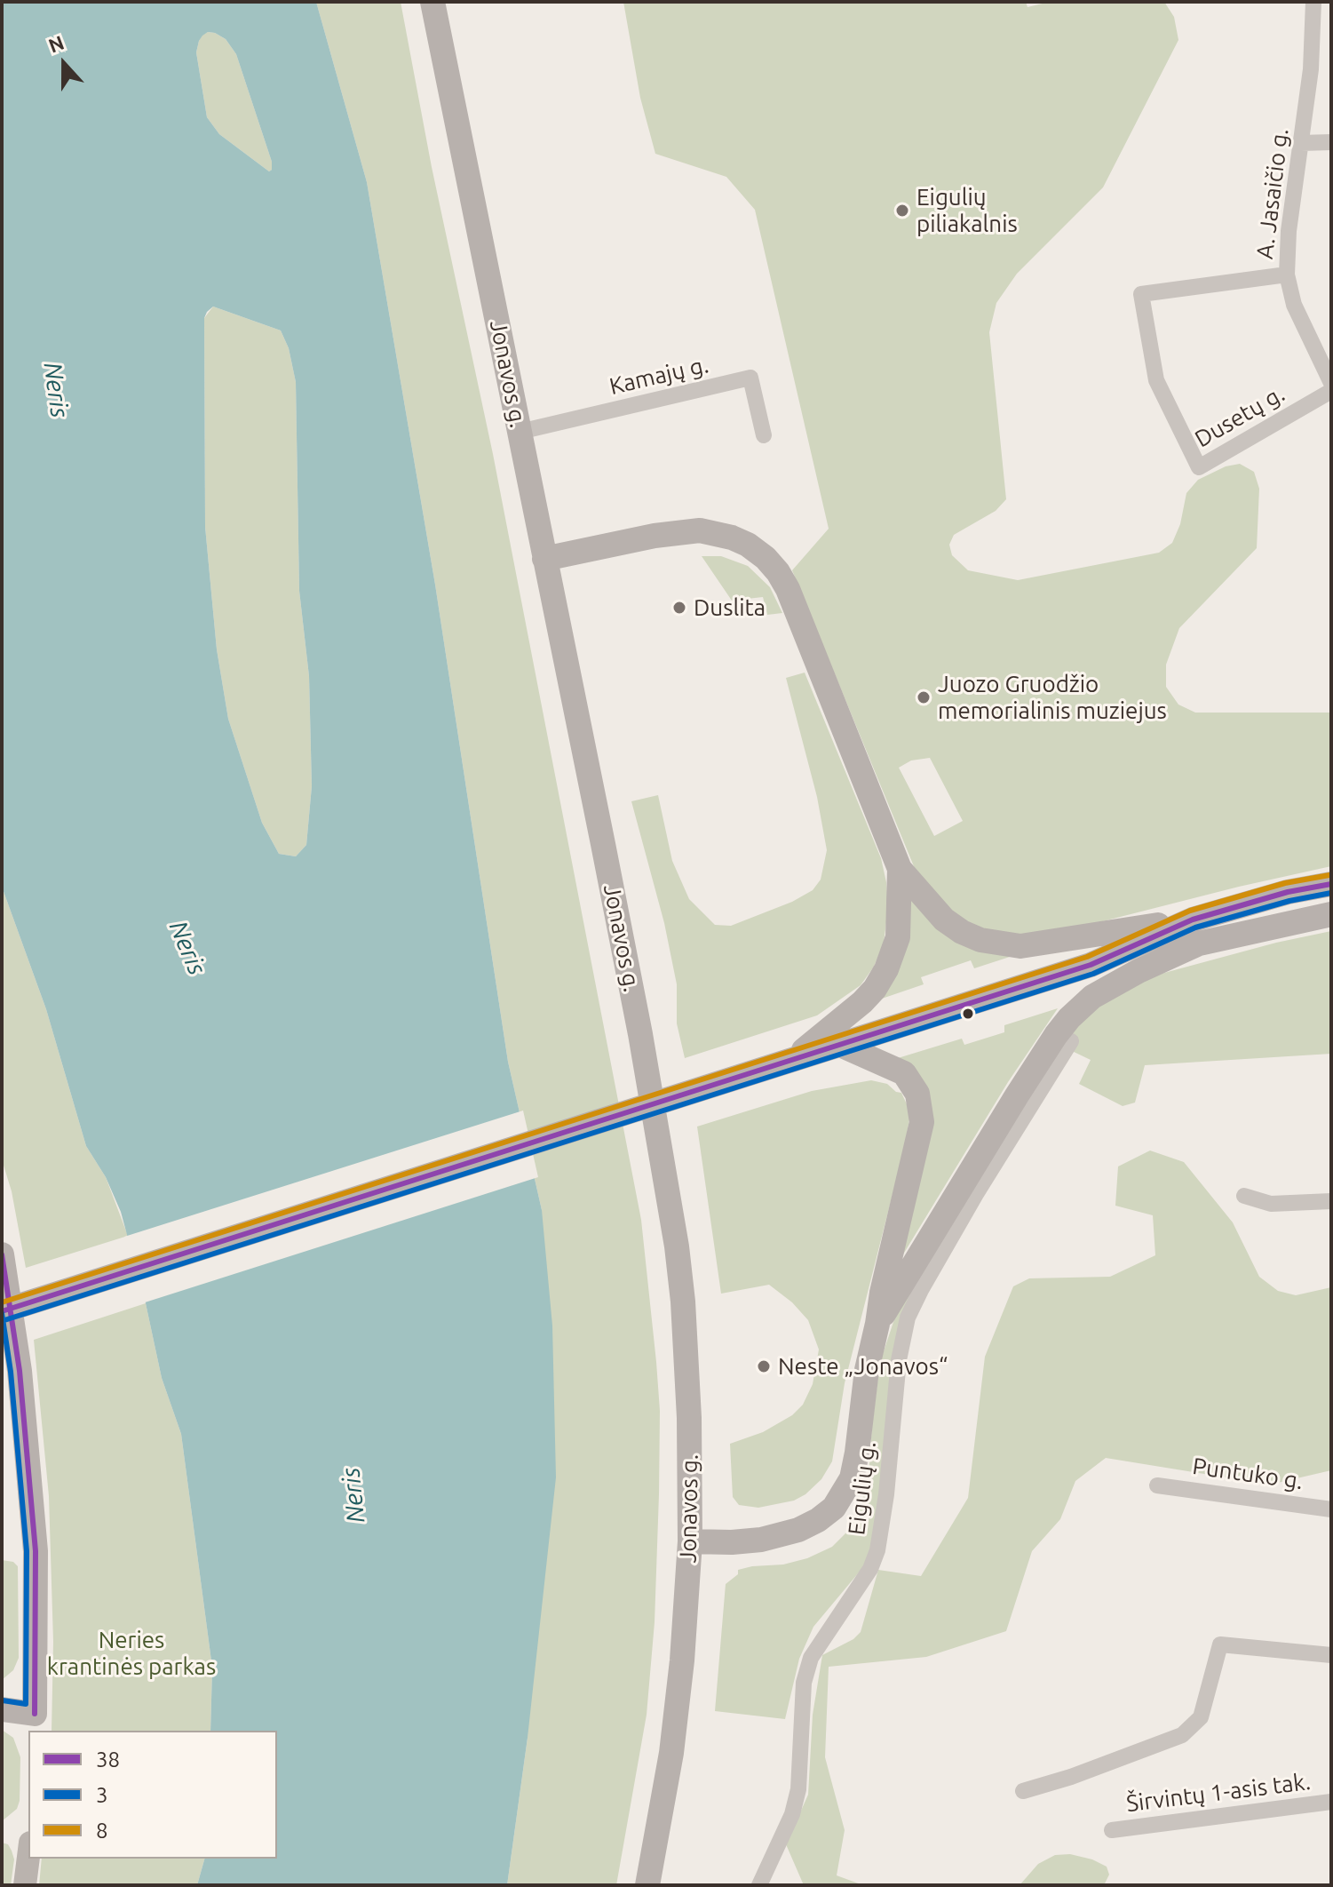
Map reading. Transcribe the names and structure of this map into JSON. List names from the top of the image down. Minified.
{"streets":{"main road":["Jonavos g."],"street":["A. Jasaičio g.","Kamajų g.","Dusetų g.","Puntuko g.","Eigulių g.","Širvintų 1-asis tak."]},"crossings":[["A. Jasaičio g.","Dusetų g."],["Jonavos g.","Kamajų g."]],"water":["Neris"],"parks":["Neries krantinės parkas"],"places":["Eigulių piliakalnis","Duslita","Juozo Gruodžio memorialinis muziejus","Neste „Jonavos“"],"lines":["transit line 8","transit line 38","transit line 3"],"legend":["38","3","8"],"north":"top"}
